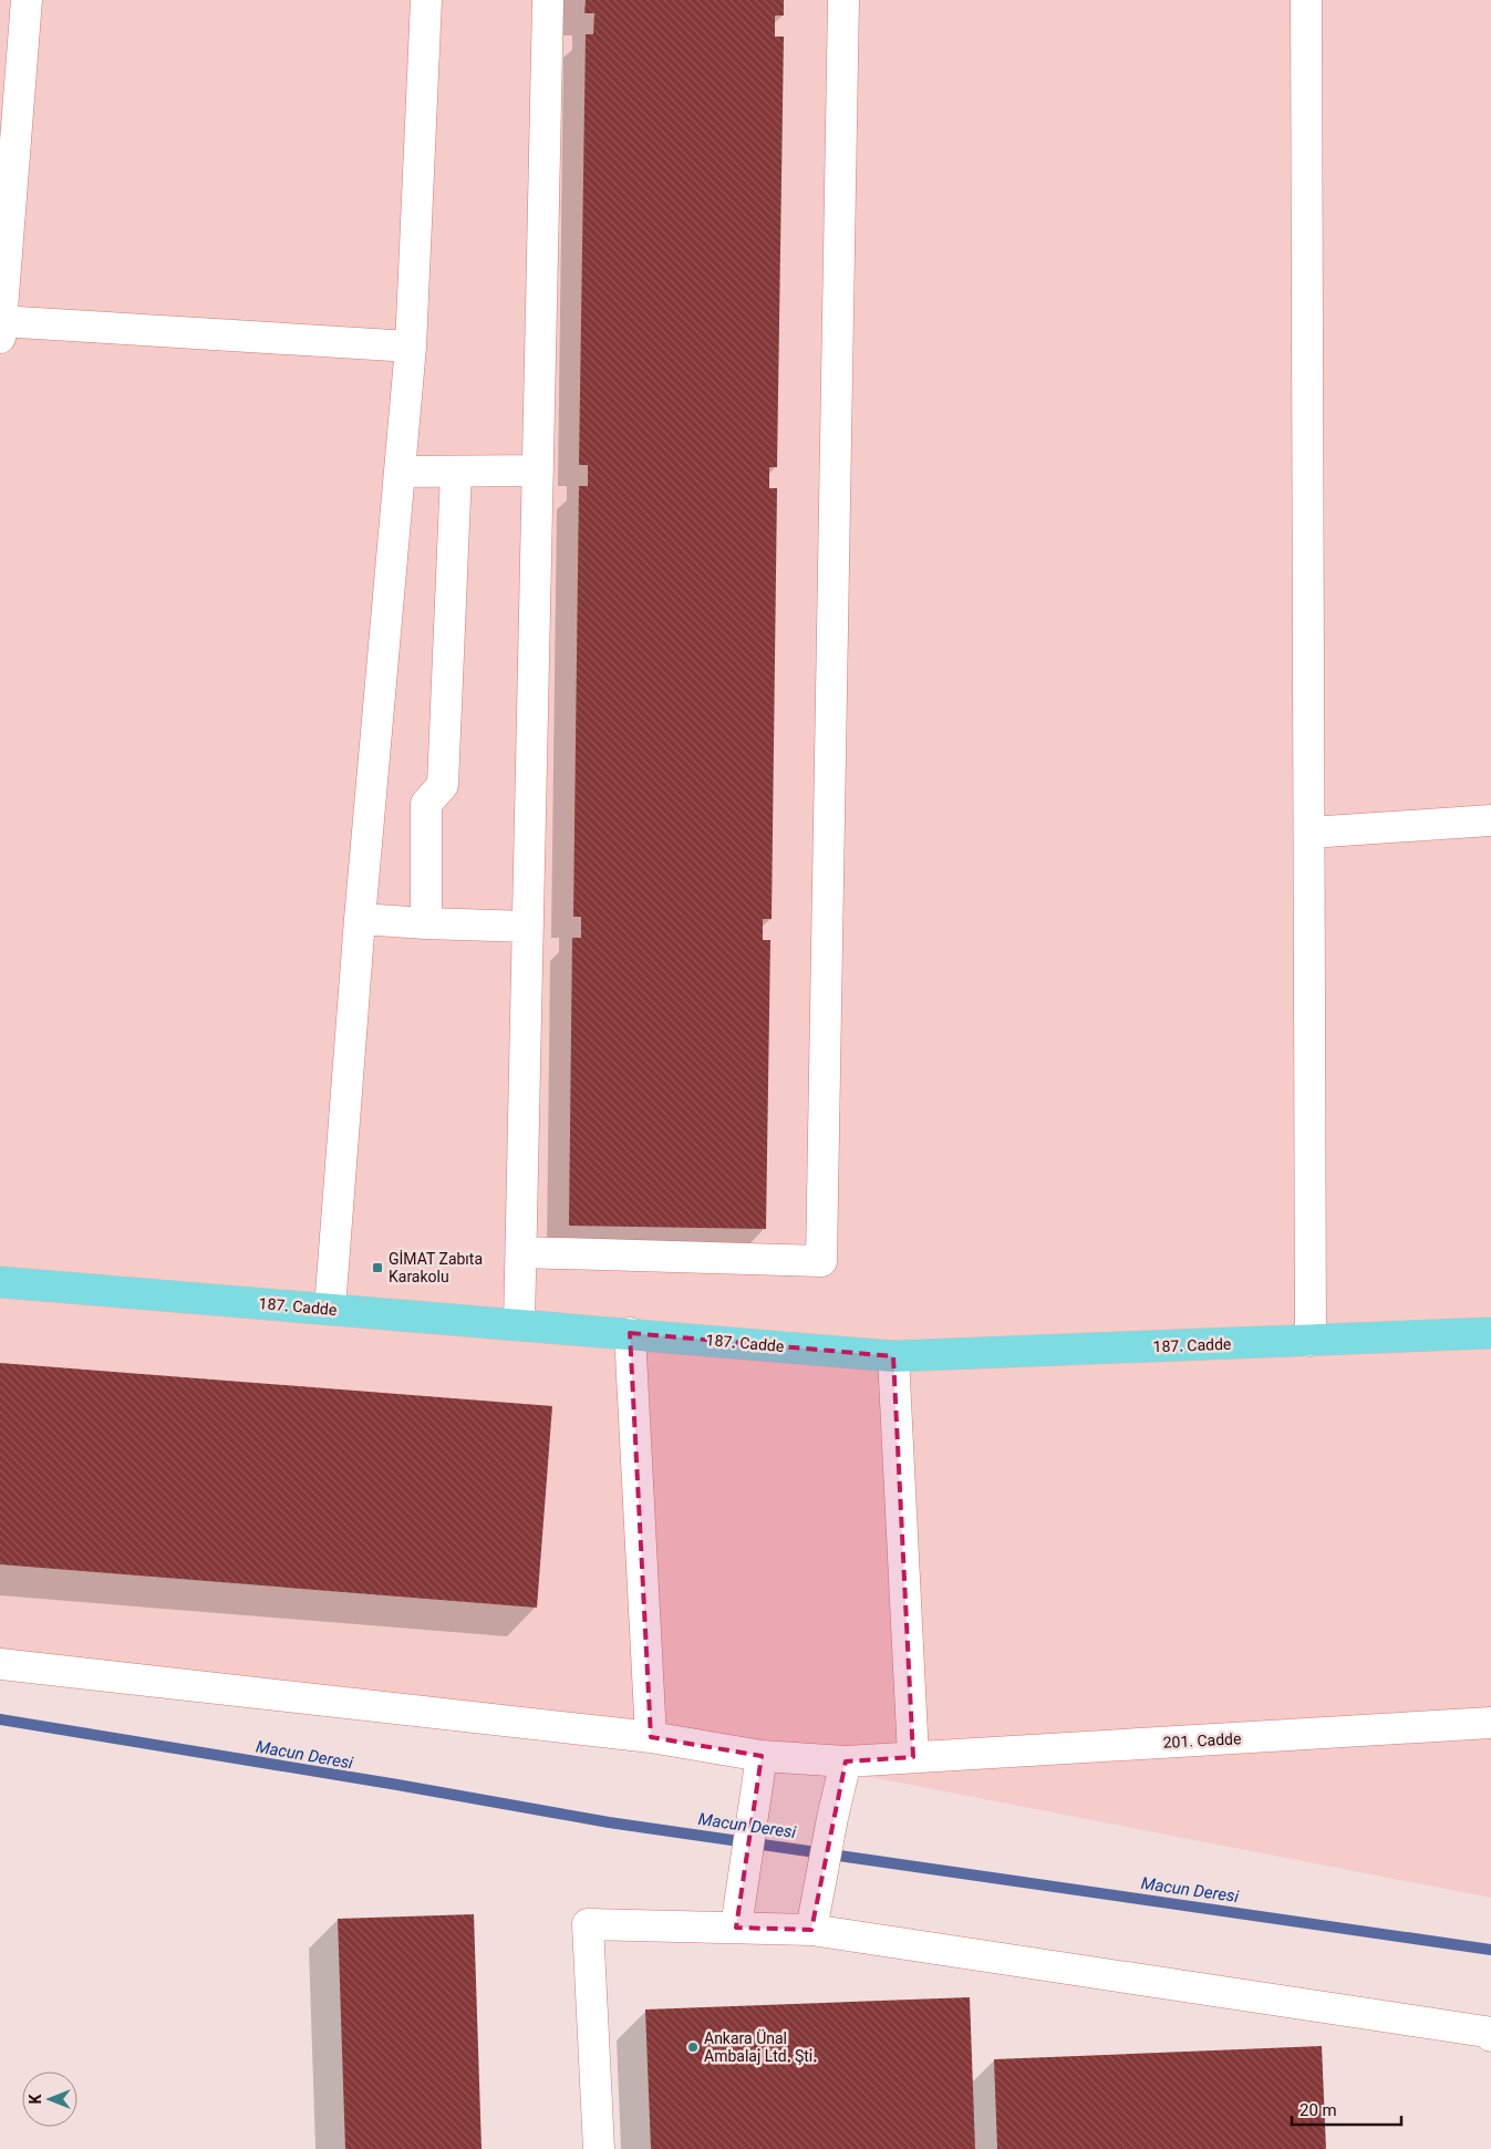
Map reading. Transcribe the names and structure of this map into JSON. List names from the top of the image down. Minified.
{"streets":{"main road":["187. Cadde"],"street":["201. Cadde"]},"water":["Macun Deresi"],"places":{"transit":["GİMAT Zabıta Karakolu"],"other":["Ankara Ünal Ambalaj Ltd. Şti."]},"scale_bar":"20 m","north":"left"}
